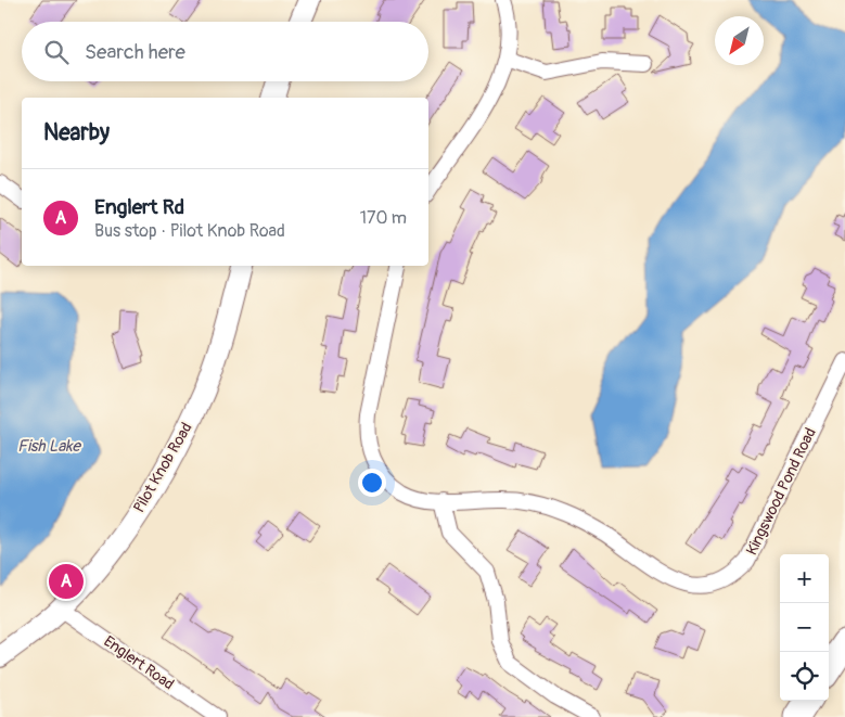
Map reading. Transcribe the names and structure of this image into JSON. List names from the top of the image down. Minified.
{"streets":{"main road":["Pilot Knob Road"],"street":["Kingswood Pond Road","Englert Road"]},"crossings":[["Pilot Knob Road","Englert Road"]],"water":["Fish Lake"],"north":"bottom left","page":{"search":"Search here","heading":"Nearby","list":[{"mark":"A","name":"Englert Rd","note":"Bus stop · Pilot Knob Road","value":"170 m"}],"map_buttons":["+","−"],"pins":"A"}}
